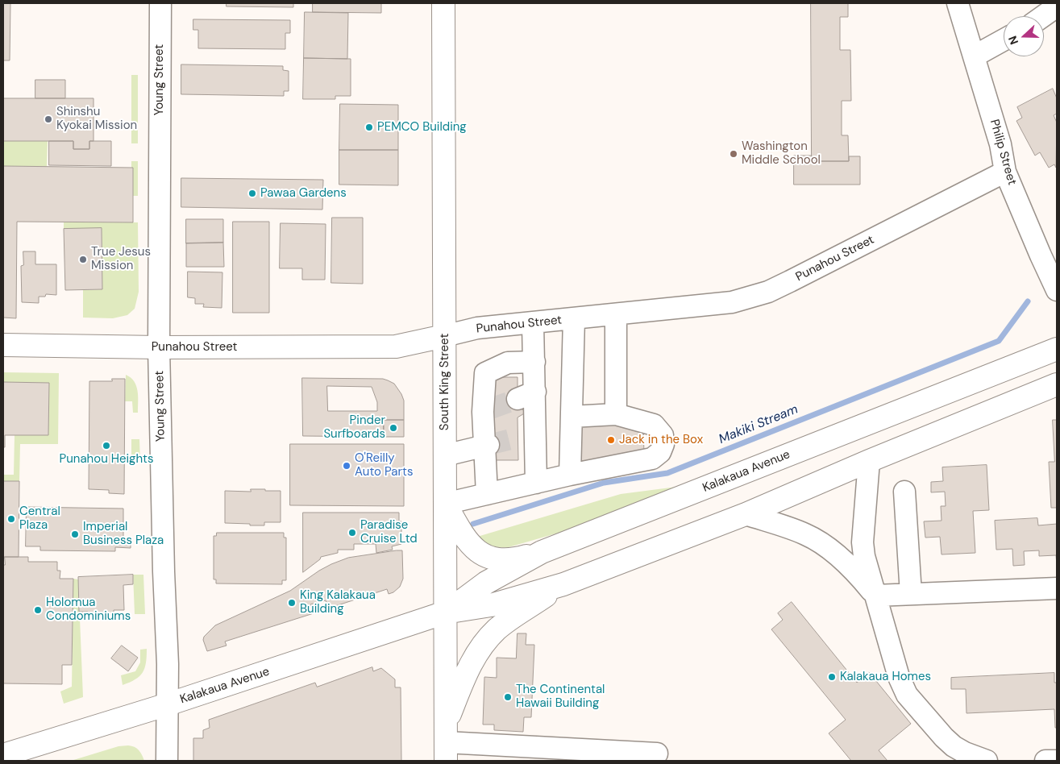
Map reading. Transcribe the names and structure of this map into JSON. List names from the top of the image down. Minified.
{"streets":{"main road":["Punahou Street","South King Street","Kalakaua Avenue"],"street":["Young Street","Philip Street"]},"crossings":[["Young Street","Punahou Street"],["Young Street","Kalakaua Avenue"],["Philip Street","Punahou Street"],["Punahou Street","South King Street"],["South King Street","Kalakaua Avenue"]],"water":["Makiki Stream"],"places":["Shinshu Kyokai Mission","PEMCO Building","Washington Middle School","Pawaa Gardens","True Jesus Mission","Pinder Surfboards","Jack in the Box","Punahou Heights","O'Reilly Auto Parts","Central Plaza","Paradise Cruise Ltd","Imperial Business Plaza","King Kalakaua Building","Holomua Condominiums","Kalakaua Homes","The Continental Hawaii Building"],"north":"left"}
